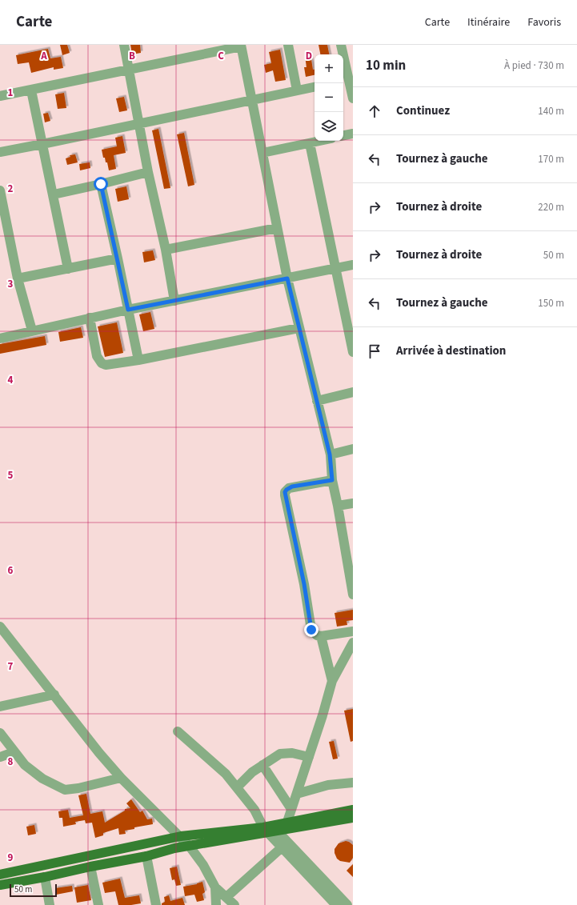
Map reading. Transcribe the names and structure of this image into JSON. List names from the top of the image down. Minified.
{"scale_bar":"50 m","page":{"header":"Carte","nav":["Carte","Itinéraire","Favoris"],"heading":["10 min","À pied · 730 m"],"map_buttons":["+","−"],"list":[["Continuez","140 m"],["Tournez à gauche","170 m"],["Tournez à droite","220 m"],["Tournez à droite","50 m"],["Tournez à gauche","150 m"],"Arrivée à destination"],"scale":"50 m"},"grid":{"columns":["A","B","C","D"],"rows":["1","2","3","4","5","6","7","8","9"]}}
